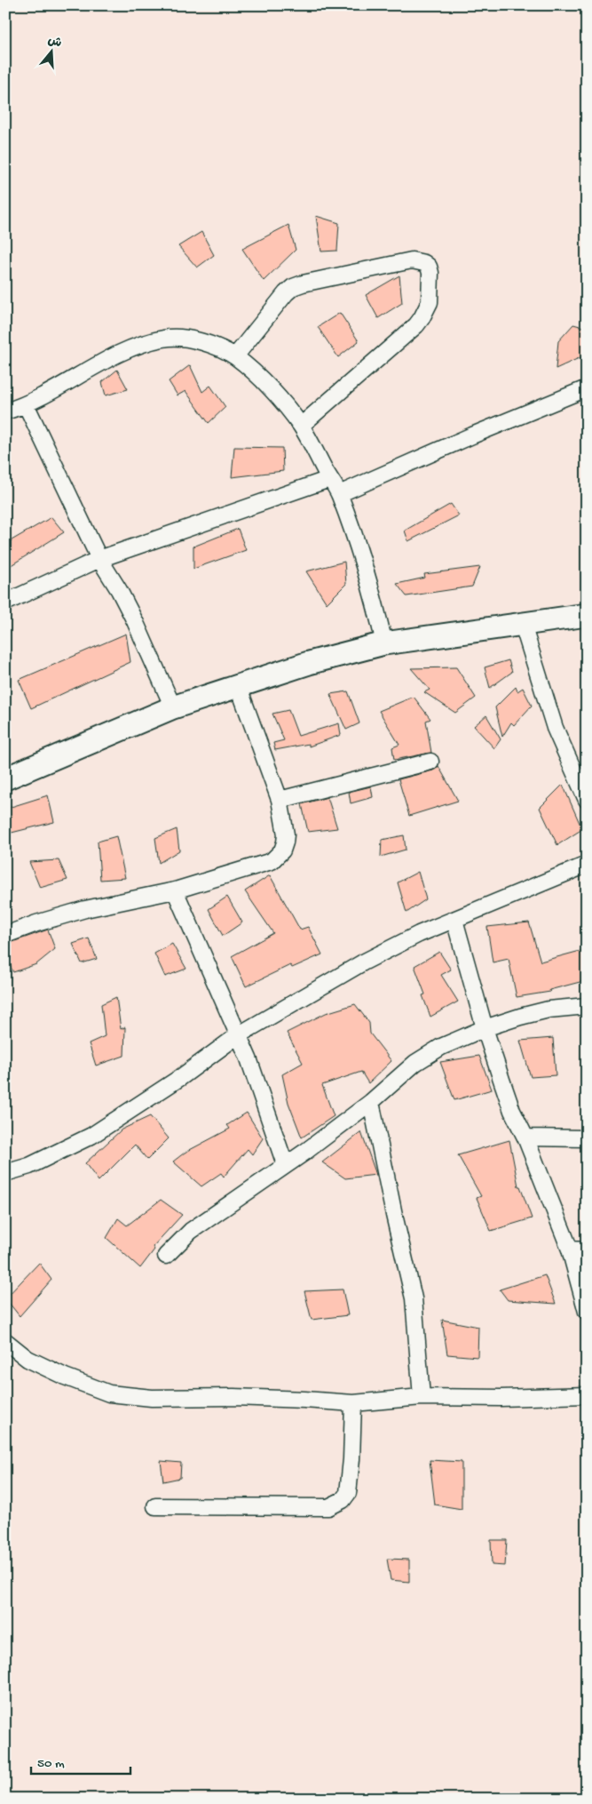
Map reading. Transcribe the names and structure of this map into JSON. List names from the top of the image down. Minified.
{"scale_bar":"50 m","north":"top"}
